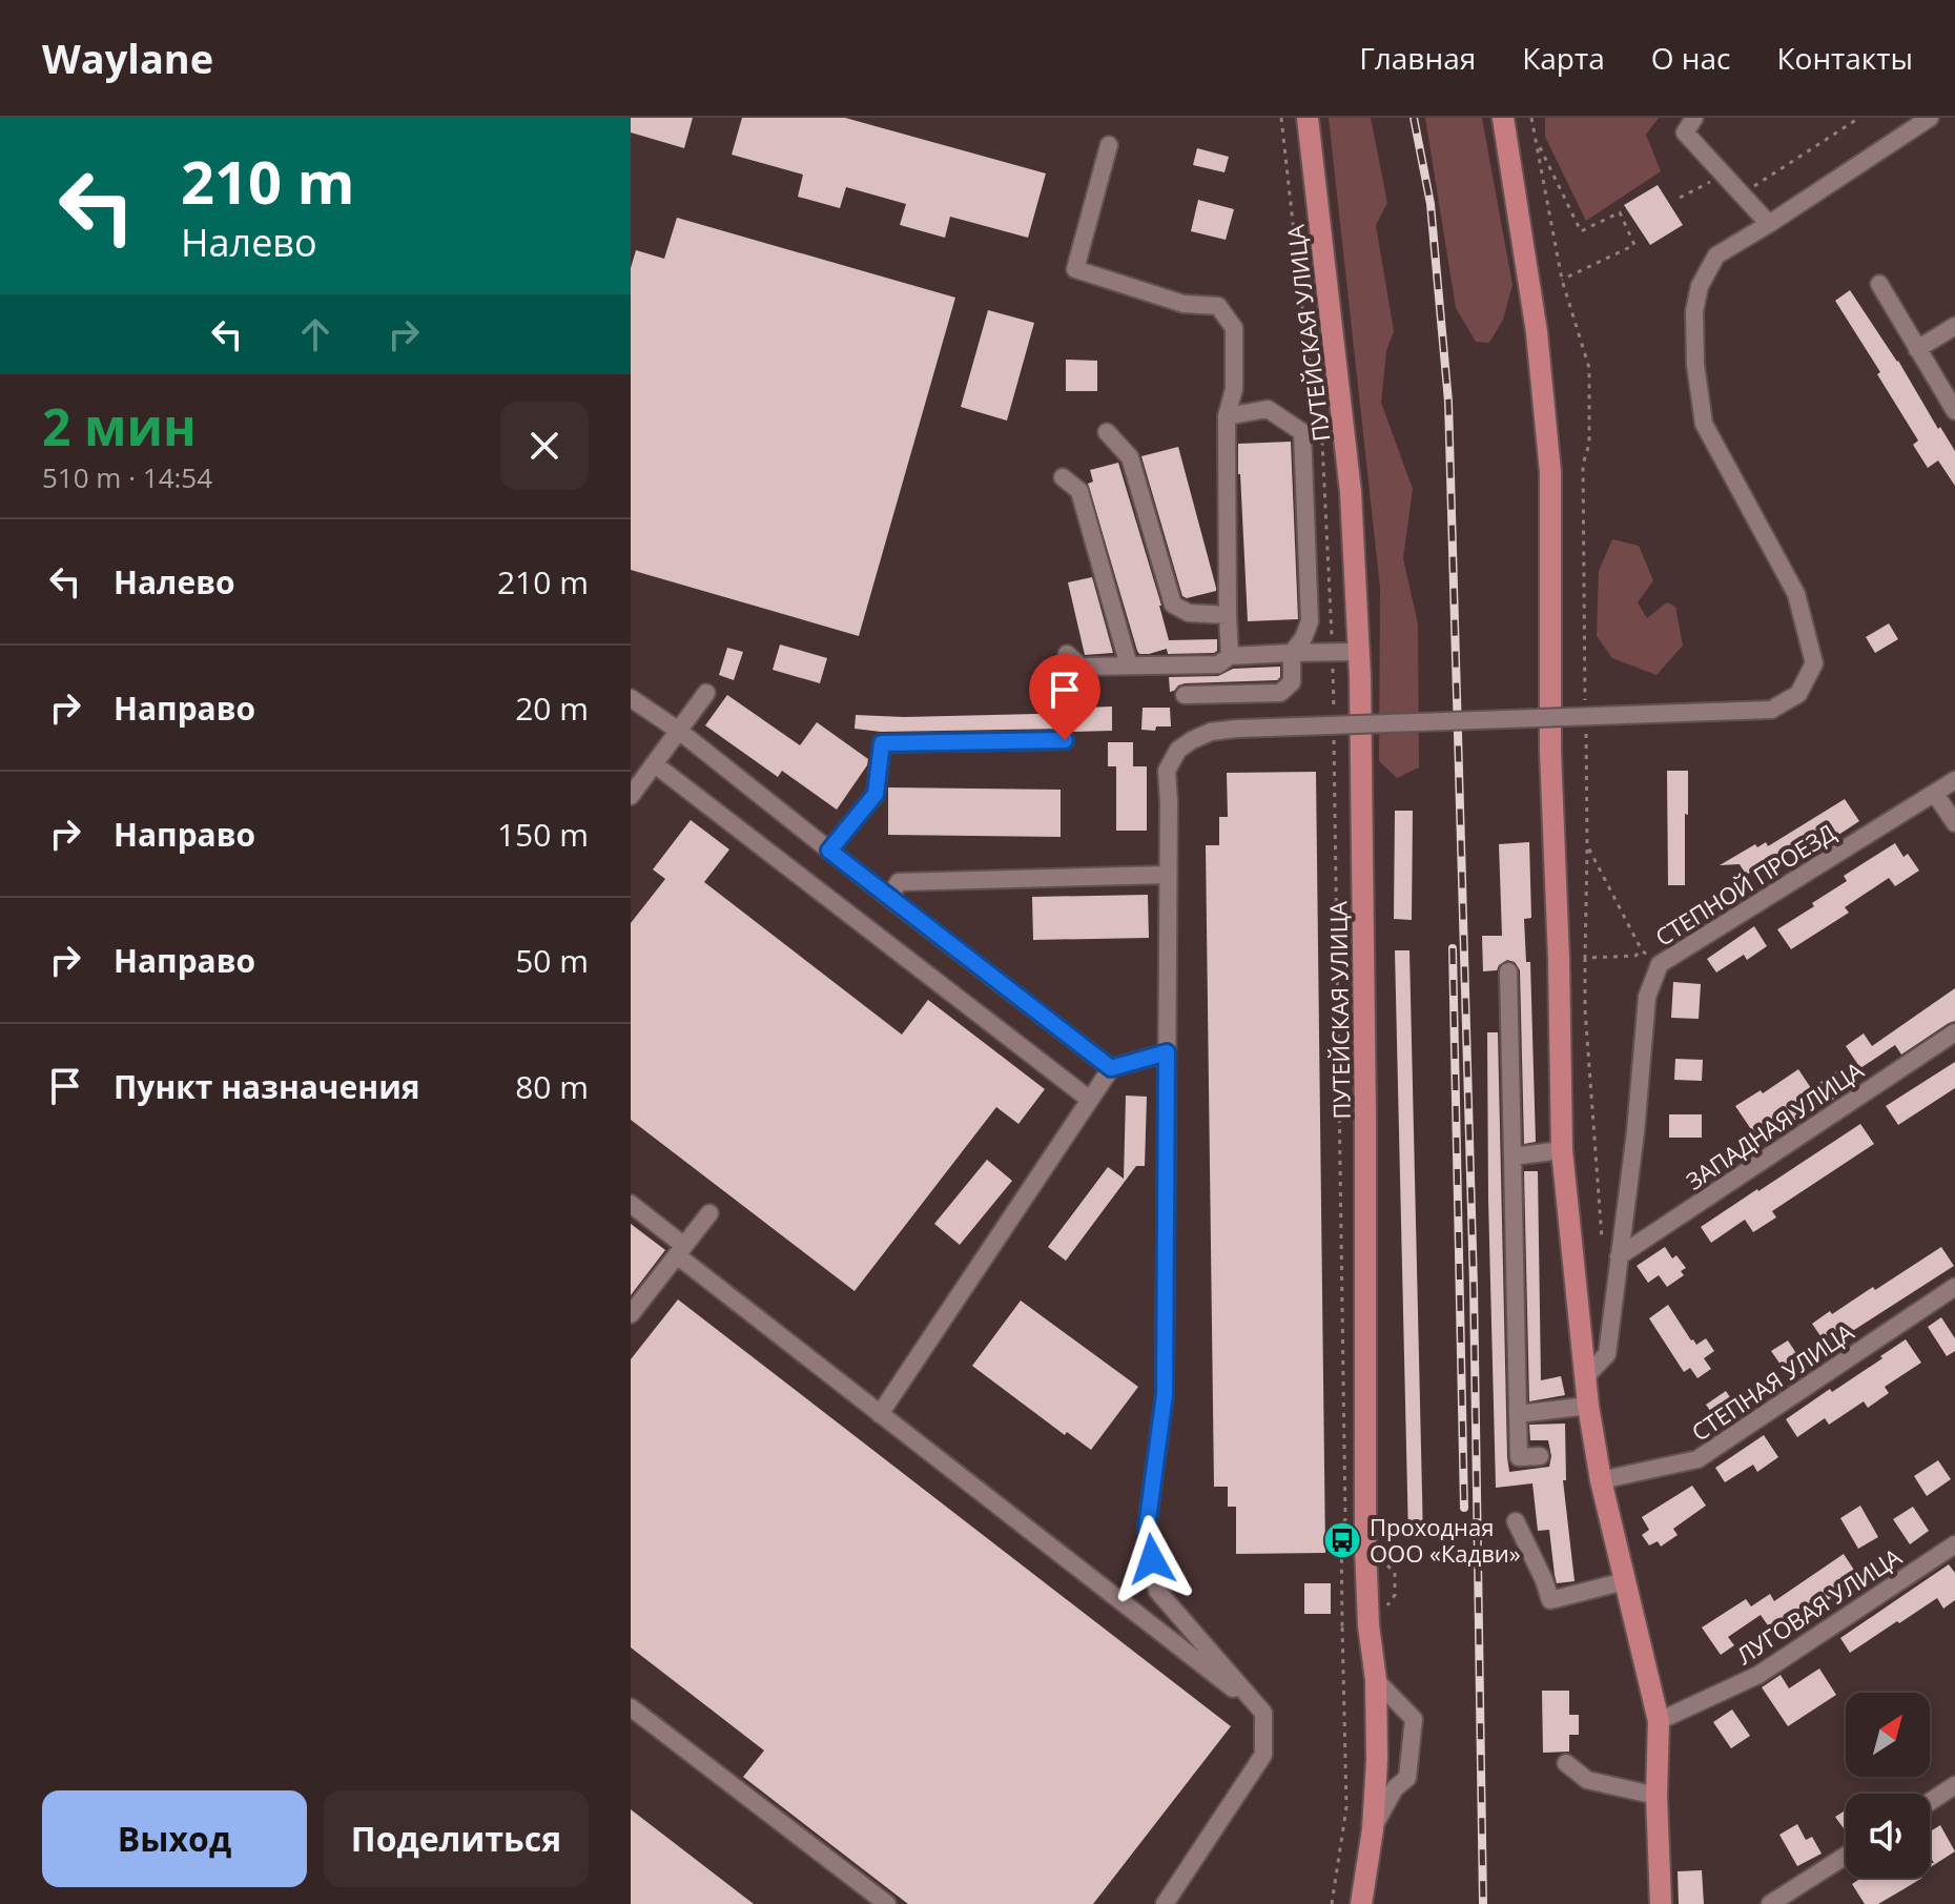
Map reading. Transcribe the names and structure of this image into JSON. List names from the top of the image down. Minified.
{"streets":{"main road":["ПУТЕЙСКАЯ УЛИЦА"],"street":["СТЕПНОЙ ПРОЕЗД","ЗАПАДНАЯ УЛИЦА","СТЕПНАЯ УЛИЦА","ЛУГОВАЯ УЛИЦА"]},"crossings":[["СТЕПНОЙ ПРОЕЗД","ЗАПАДНАЯ УЛИЦА"]],"places":{"bus stop":["Проходная ООО «Кадви»"]},"north":"top right","page":{"header":"Waylane","nav":["Главная","Карта","О нас","Контакты"],"turn":["210 m","Налево"],"heading":["2 мин","510 m · 14:54"],"list":[{"name":"Налево","value":"210 m"},{"name":"Направо","value":"20 m"},{"name":"Направо","value":"150 m"},{"name":"Направо","value":"50 m"},{"name":"Пункт назначения","value":"80 m"}],"buttons":["Выход","Поделиться"]}}
